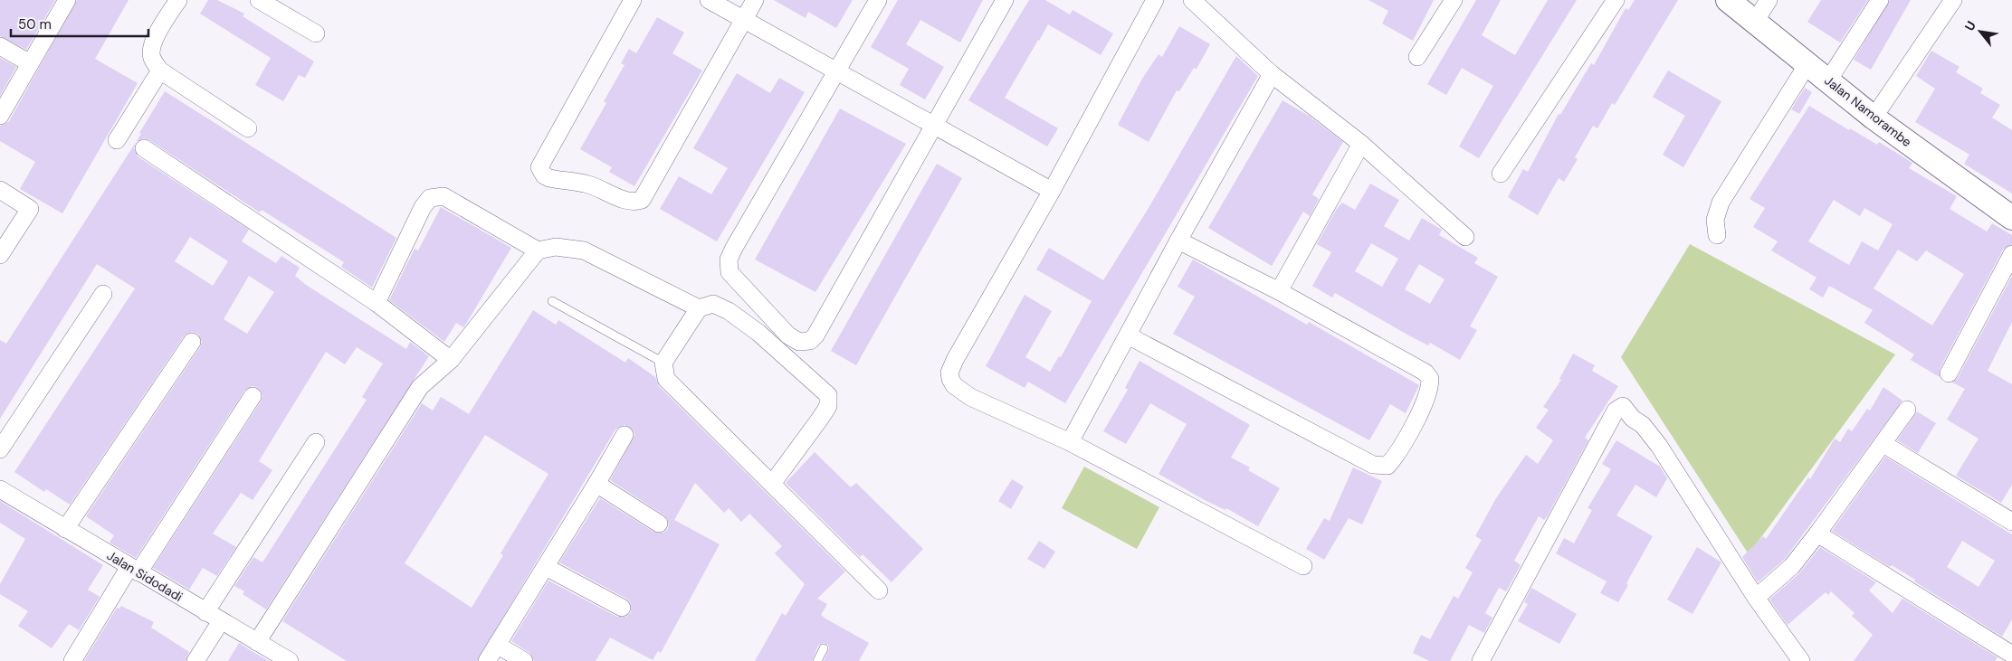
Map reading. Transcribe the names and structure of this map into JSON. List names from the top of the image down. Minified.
{"streets":{"main road":["Jalan Namorambe"],"street":["Jalan Sidodadi"]},"scale_bar":"50 m","north":"top left"}
